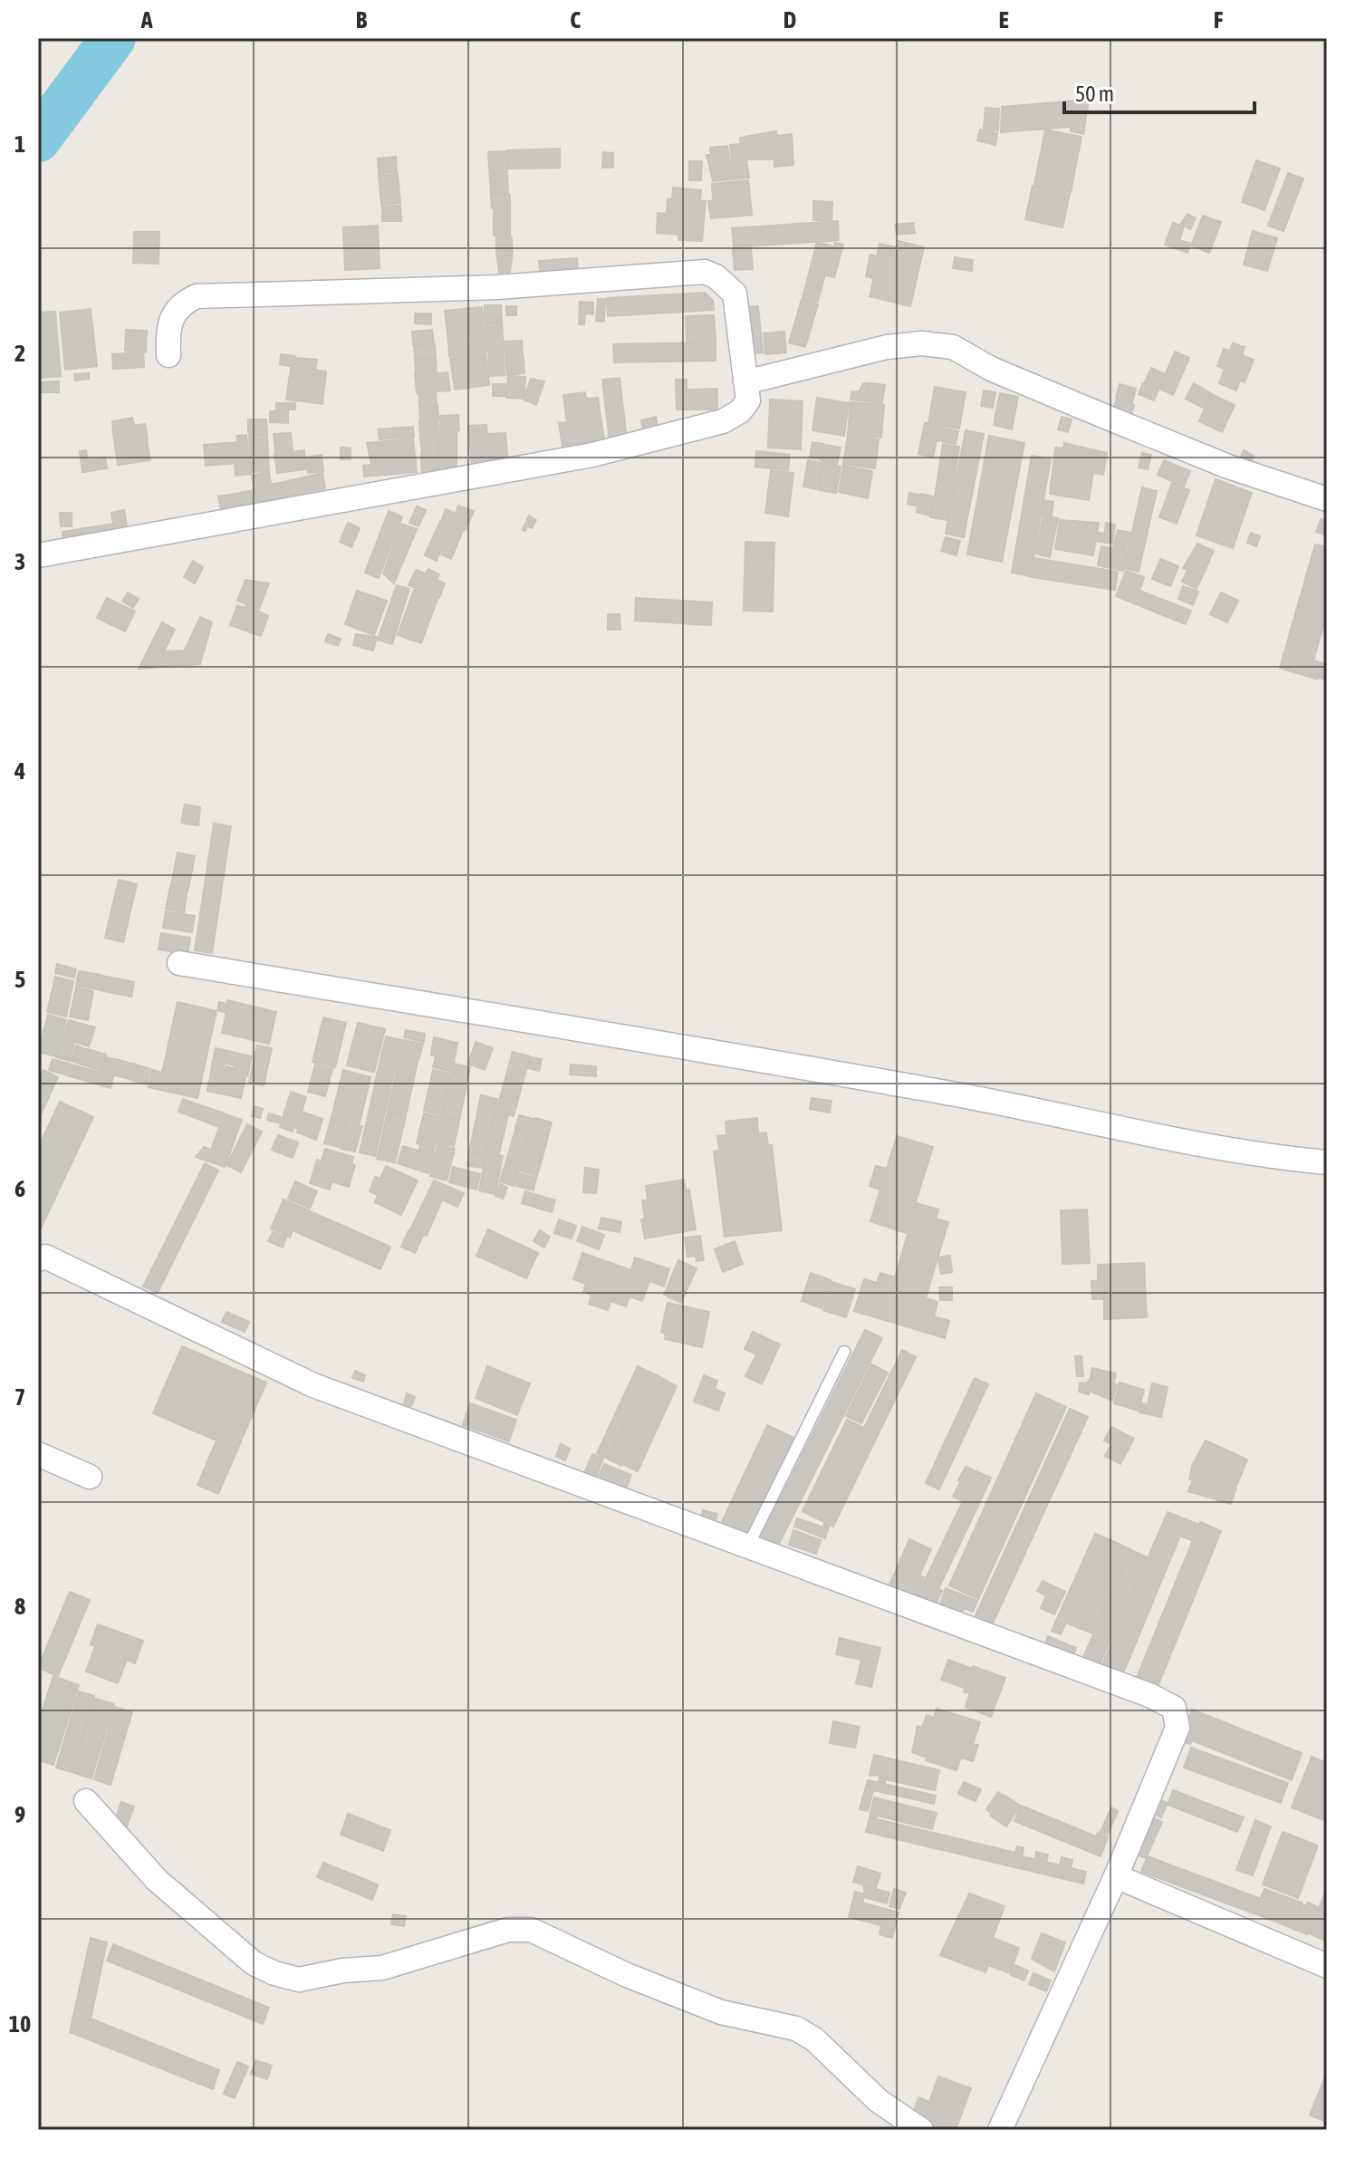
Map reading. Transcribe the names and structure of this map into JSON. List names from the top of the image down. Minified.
{"scale_bar":"50 m","grid":{"columns":["A","B","C","D","E","F"],"rows":["1","2","3","4","5","6","7","8","9","10"]}}
